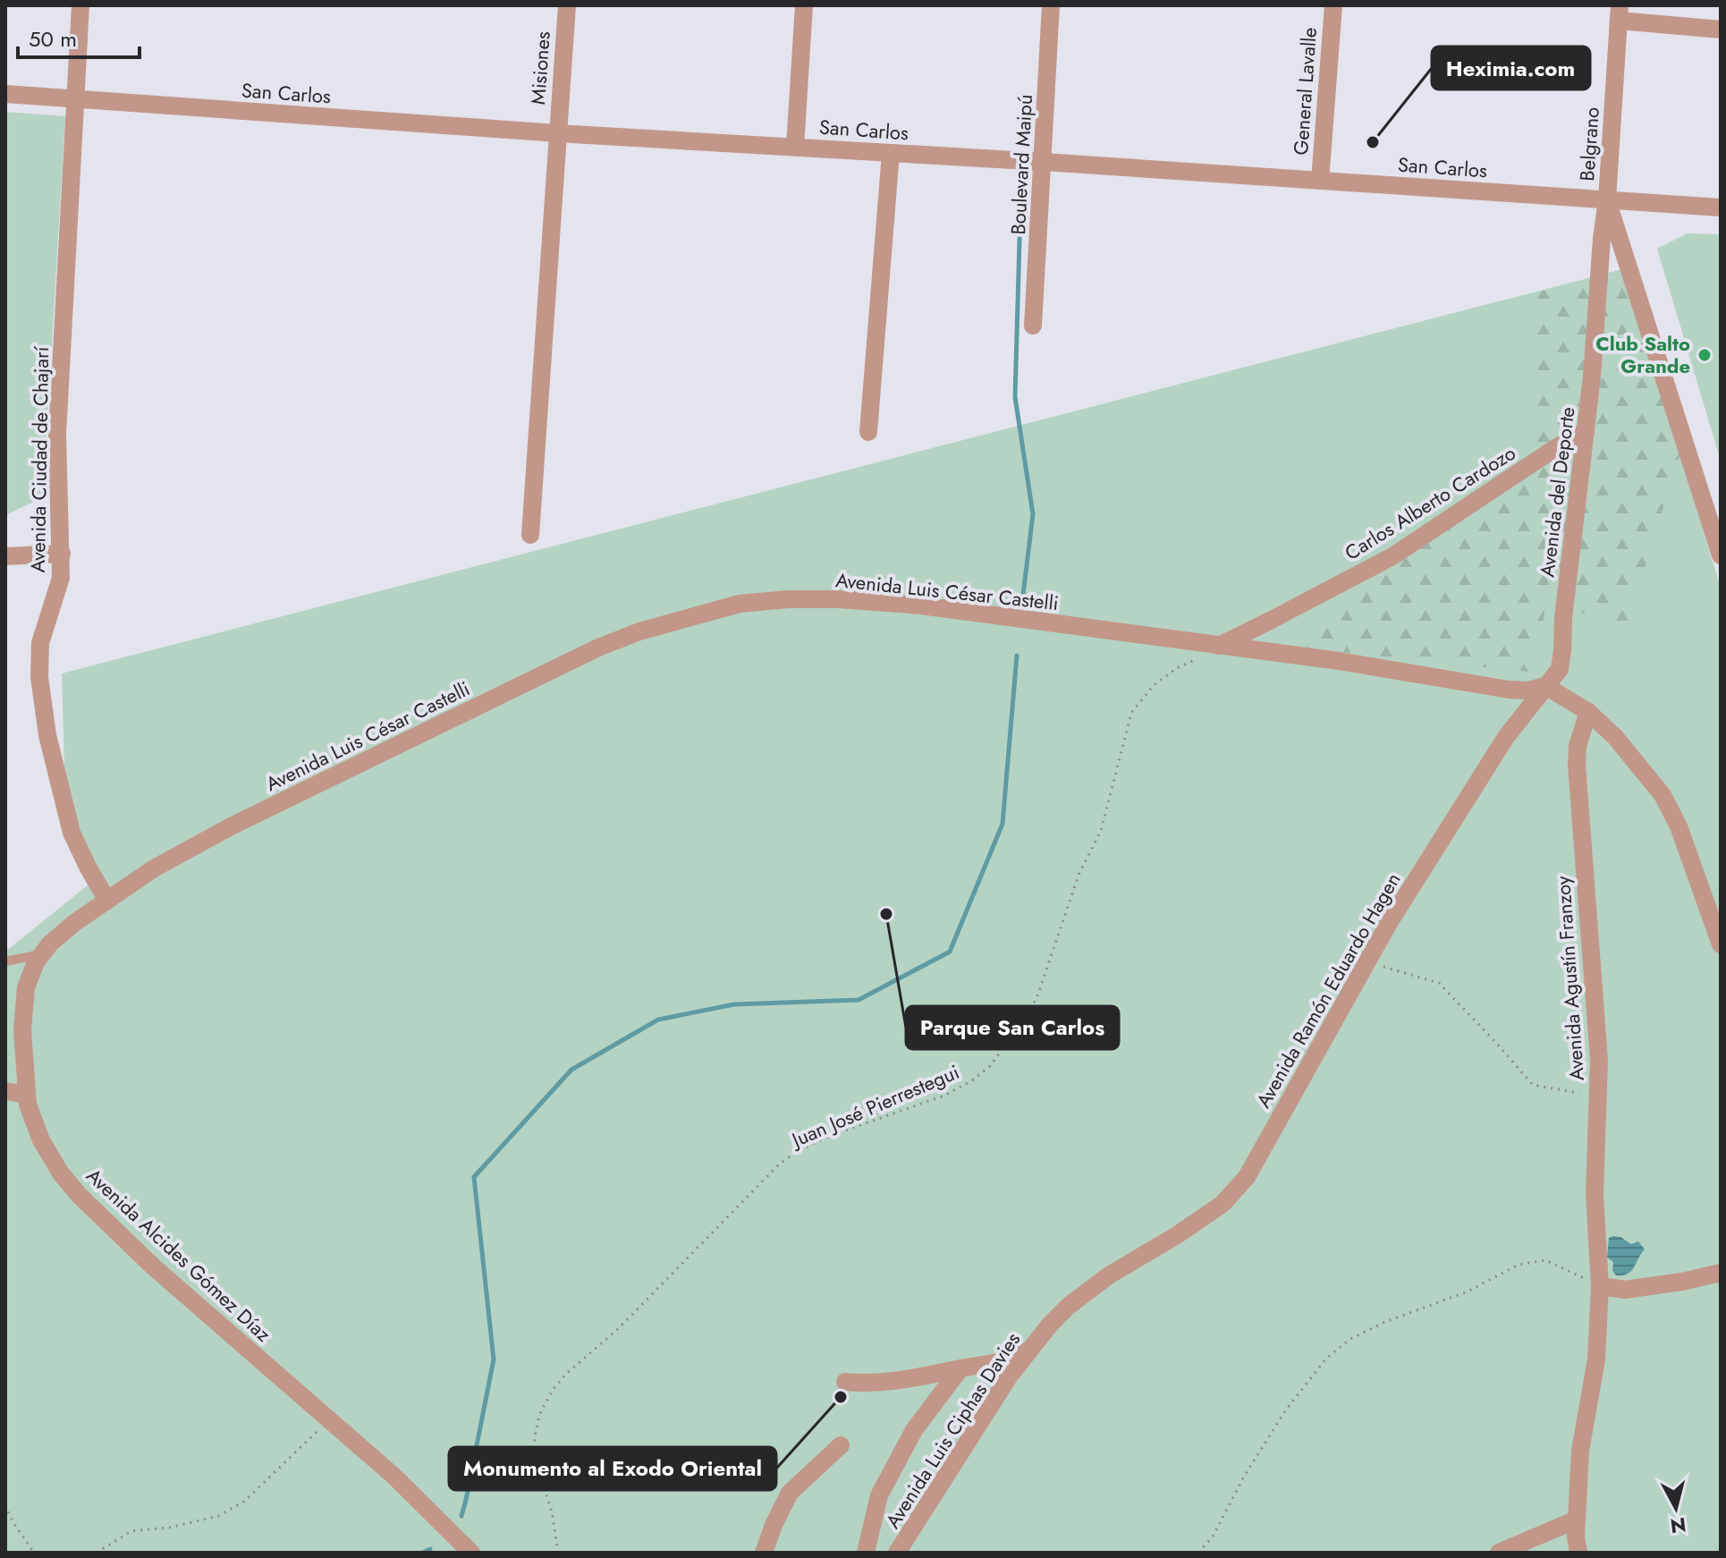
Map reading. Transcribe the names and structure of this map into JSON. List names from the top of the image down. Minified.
{"streets":{"street":["Misiones","General Lavalle","San Carlos","Belgrano","Boulevard Maipú","Avenida Ciudad de Chajarí","Avenida del Deporte","Carlos Alberto Cardozo","Avenida Luis César Castelli","Avenida Agustín Franzoy","Avenida Ramón Eduardo Hagen","Avenida Alcides Gómez Díaz","Avenida Luis Ciphas Davies"],"path":["Juan José Pierrestegui"]},"crossings":[["Misiones","San Carlos"],["General Lavalle","San Carlos"],["San Carlos","Belgrano"],["San Carlos","Boulevard Maipú"],["San Carlos","Avenida Ciudad de Chajarí"],["Belgrano","Avenida del Deporte"],["Avenida Ciudad de Chajarí","Avenida Luis César Castelli"],["Avenida Ciudad de Chajarí","Avenida Alcides Gómez Díaz"],["Avenida del Deporte","Carlos Alberto Cardozo"],["Avenida del Deporte","Avenida Luis César Castelli"],["Avenida del Deporte","Avenida Ramón Eduardo Hagen"],["Carlos Alberto Cardozo","Avenida Luis César Castelli"],["Avenida Luis César Castelli","Avenida Ramón Eduardo Hagen"],["Avenida Luis César Castelli","Avenida Alcides Gómez Díaz"],["Avenida Ramón Eduardo Hagen","Avenida Luis Ciphas Davies"]],"places":["Heximia.com","Club Salto Grande","Parque San Carlos","Monumento al Exodo Oriental"],"scale_bar":"50 m","north":"bottom"}
